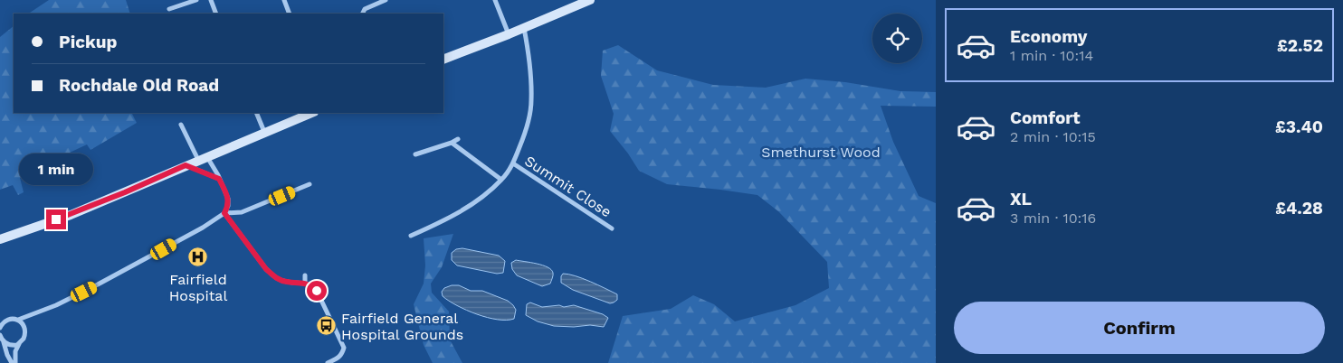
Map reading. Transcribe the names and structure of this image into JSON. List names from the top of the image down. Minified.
{"streets":{"street":["Summit Close"]},"parks":["Smethurst Wood"],"places":{"hospital":["Fairfield Hospital"],"bus stop":["Fairfield General Hospital Grounds"]},"page":{"list":[{"name":"Economy","note":"1 min · 10:14","value":"£2.52"},{"name":"Comfort","note":"2 min · 10:15","value":"£3.40"},{"name":"XL","note":"3 min · 10:16","value":"£4.28"}],"banner":["Pickup","Rochdale Old Road"],"bubble":"1 min","buttons":"Confirm"}}
